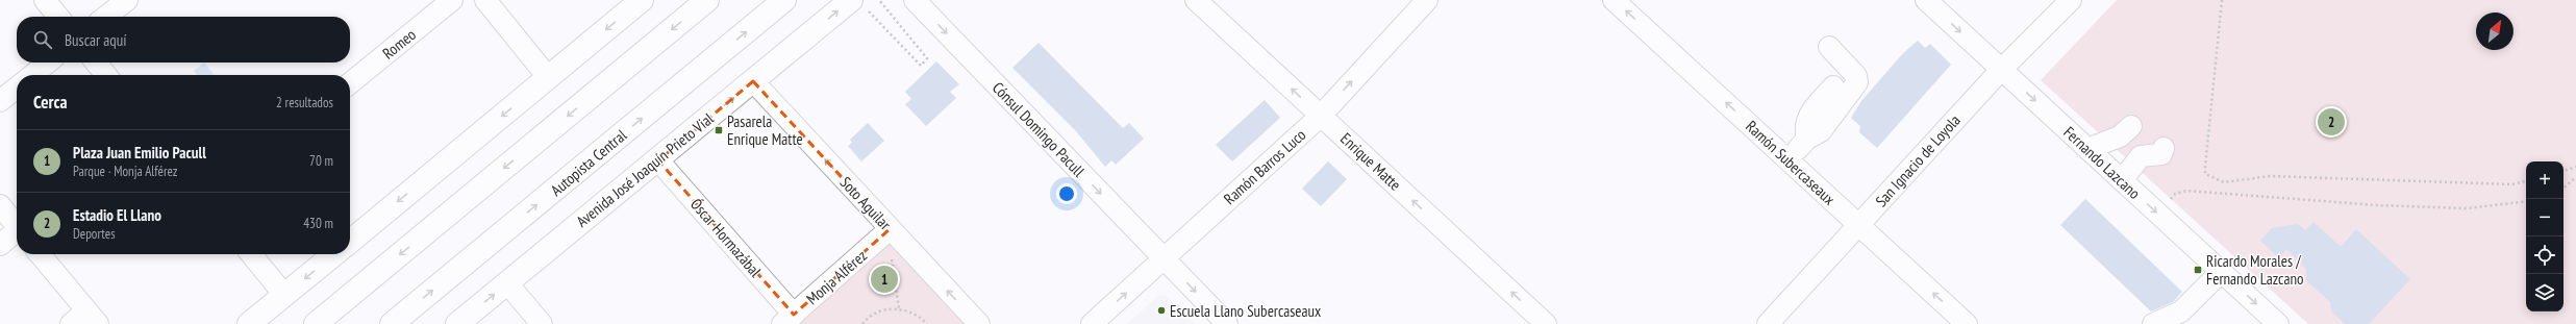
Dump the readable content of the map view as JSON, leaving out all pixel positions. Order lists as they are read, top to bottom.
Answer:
{
  "streets": {
    "main road": ["Autopista Central", "Avenida José Joaquín Prieto Vial"],
    "street": [
      "Romeo",
      "Cónsul Domingo Pacull",
      "San Ignacio de Loyola",
      "Enrique Matte",
      "Ramón Subercaseaux",
      "Fernando Lazcano",
      "Ramón Barros Luco",
      "Soto Aguilar",
      "Óscar Hormazábal",
      "Monja Alférez"
    ]
  },
  "crossings": [
    ["Cónsul Domingo Pacull", "Ramón Barros Luco"],
    ["San Ignacio de Loyola", "Ramón Subercaseaux"],
    ["San Ignacio de Loyola", "Fernando Lazcano"],
    ["Enrique Matte", "Ramón Barros Luco"],
    ["Avenida José Joaquín Prieto Vial", "Soto Aguilar"],
    ["Avenida José Joaquín Prieto Vial", "Óscar Hormazábal"],
    ["Soto Aguilar", "Monja Alférez"],
    ["Óscar Hormazábal", "Monja Alférez"]
  ],
  "one_way": [
    "Cónsul Domingo Pacull",
    "Enrique Matte",
    "Ramón Subercaseaux",
    "Fernando Lazcano",
    "Ramón Barros Luco",
    "Soto Aguilar"
  ],
  "places": {
    "transit": ["Pasarela Enrique Matte", "Ricardo Morales / Fernando Lazcano"],
    "other": ["Escuela Llano Subercaseaux"]
  },
  "north": "top right",
  "page": {
    "search": "Buscar aquí",
    "heading": ["Cerca", "2 resultados"],
    "pins": ["2", "1"],
    "list": [
      {
        "mark": "1",
        "name": "Plaza Juan Emilio Pacull",
        "note": "Parque · Monja Alférez",
        "value": "70 m"
      },
      {
        "mark": "2",
        "name": "Estadio El Llano",
        "note": "Deportes",
        "value": "430 m"
      }
    ],
    "map_buttons": ["+", "−"]
  }
}
